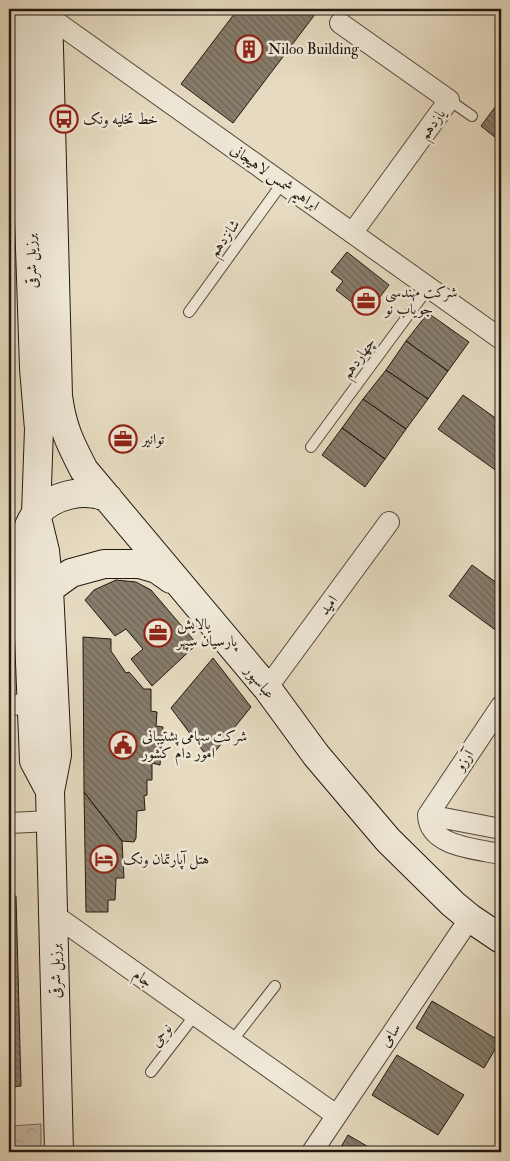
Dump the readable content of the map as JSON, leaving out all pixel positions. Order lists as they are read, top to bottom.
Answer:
{
  "streets": {
    "main road": ["برزیل شرقی", "عباسپور"],
    "street": [
      "یازدهم",
      "ابراهیم شمس لاهیجانی",
      "امید",
      "آرزو",
      "جام",
      "سامی"
    ],
    "lane": ["شانزدهم", "چهاردهم", "نوحی"]
  },
  "crossings": [
    ["یازدهم", "ابراهیم شمس لاهیجانی"],
    ["ابراهیم شمس لاهیجانی", "شانزدهم"],
    ["ابراهیم شمس لاهیجانی", "برزیل شرقی"],
    ["ابراهیم شمس لاهیجانی", "چهاردهم"],
    ["برزیل شرقی", "عباسپور"],
    ["برزیل شرقی", "جام"],
    ["امید", "عباسپور"],
    ["عباسپور", "سامی"],
    ["جام", "نوحی"],
    ["جام", "سامی"]
  ],
  "places": {
    "building": ["Niloo Building"],
    "bus stop": ["خط تخلیه ونک"],
    "office": ["شرکت مهندسی جویاب نو", "توانیر", "پالایش پارسیان سپهر"],
    "public building": ["شركت سهامى پشتيبانى امور دام كشور"],
    "hotel": ["هتل آپارتمان ونک"]
  }
}
